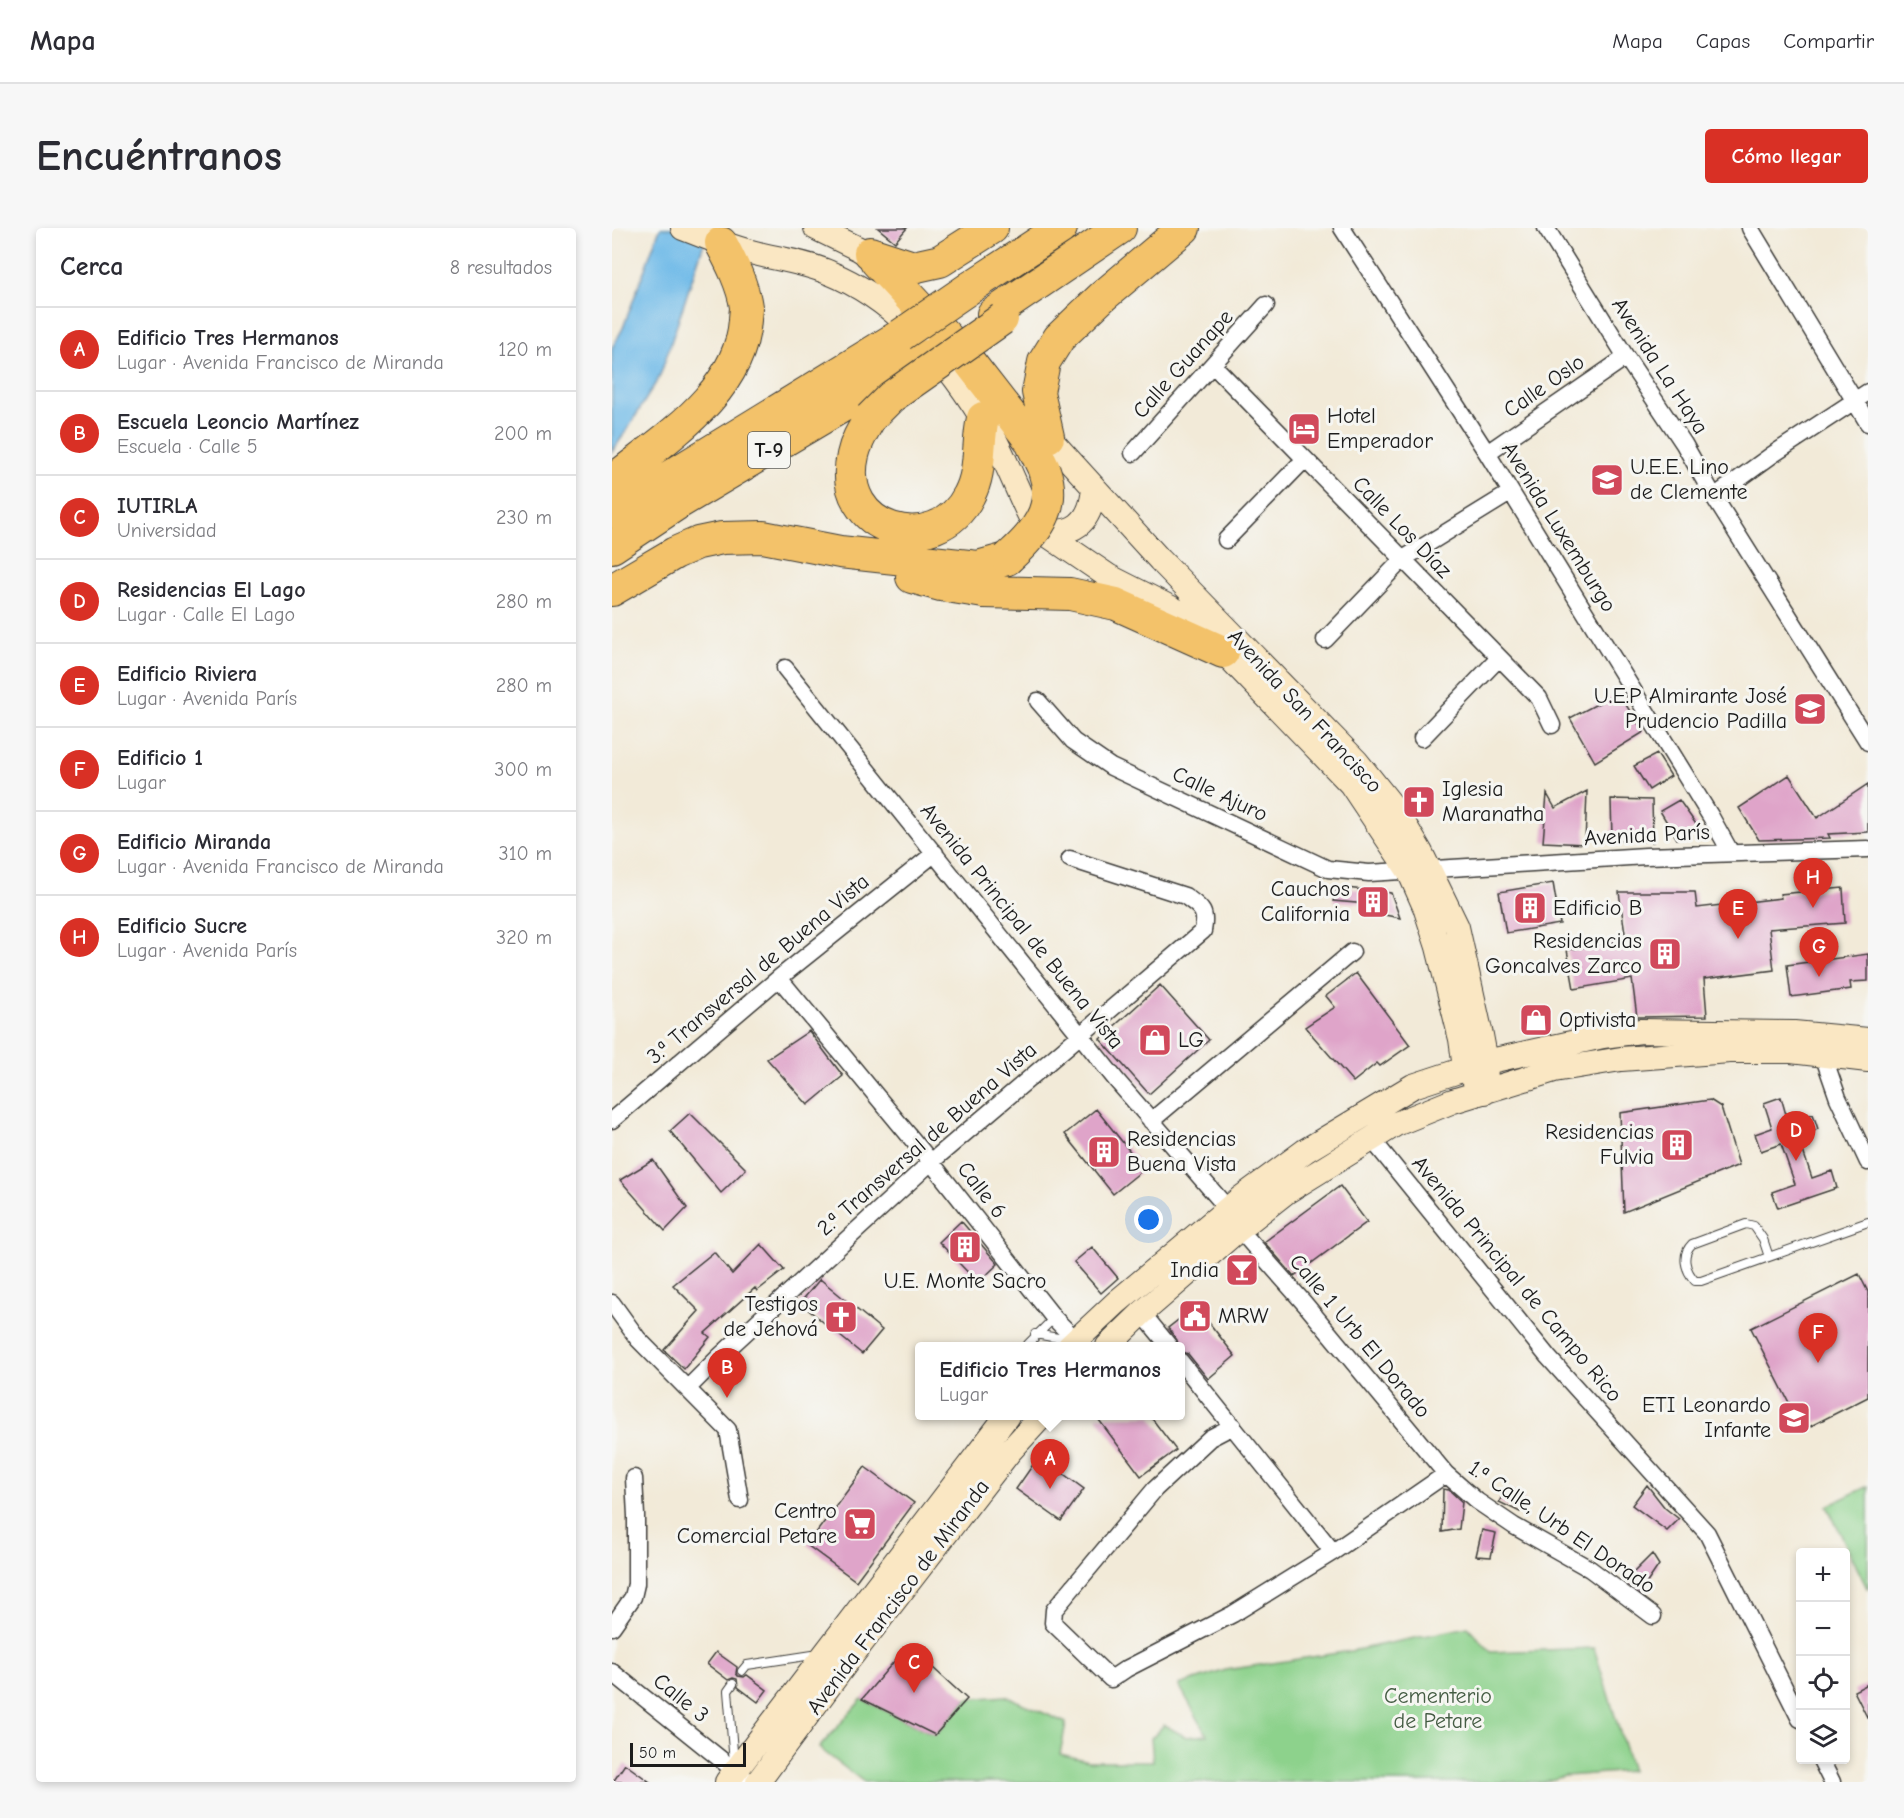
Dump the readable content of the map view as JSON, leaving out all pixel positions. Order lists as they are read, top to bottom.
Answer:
{
  "streets": {
    "highway": ["T-9"],
    "main road": ["Avenida San Francisco", "Avenida Francisco de Miranda"],
    "street": [
      "Calle Guanape",
      "Avenida La Haya",
      "Calle Oslo",
      "Calle Los Díaz",
      "Avenida Luxemburgo",
      "Calle Ajuro",
      "Avenida París",
      "Avenida Principal de Buena Vista",
      "3.ª Transversal de Buena Vista",
      "2.ª Transversal de Buena Vista",
      "Calle 6",
      "Avenida Principal de Campo Rico",
      "Calle 1 Urb El Dorado",
      "1.ª Calle, Urb El Dorado",
      "Calle 3"
    ]
  },
  "crossings": [
    ["Calle Guanape", "Calle Los Díaz"],
    ["Avenida La Haya", "Calle Oslo"],
    ["Calle Oslo", "Avenida Luxemburgo"],
    ["Avenida Luxemburgo", "Avenida París"],
    ["Avenida San Francisco", "Calle Ajuro"],
    ["Avenida San Francisco", "Avenida París"],
    ["Calle Ajuro", "Avenida París"],
    ["Avenida Principal de Buena Vista", "3.ª Transversal de Buena Vista"],
    ["Avenida Principal de Buena Vista", "2.ª Transversal de Buena Vista"],
    ["Avenida Principal de Buena Vista", "Calle 1 Urb El Dorado"],
    ["3.ª Transversal de Buena Vista", "Calle 6"],
    ["2.ª Transversal de Buena Vista", "Calle 6"],
    ["Calle 1 Urb El Dorado", "1.ª Calle, Urb El Dorado"],
    ["Avenida Francisco de Miranda", "Calle 3"]
  ],
  "parks": ["Cementerio de Petare"],
  "places": {
    "hotel": ["Hotel Emperador"],
    "school or university": ["U.E.E. Lino de Clemente", "U.E.P Almirante José Prudencio Padilla", "ETI Leonardo Infante"],
    "church": ["Iglesia Maranatha", "Testigos de Jehová"],
    "building": [
      "Cauchos California",
      "Edificio B",
      "Residencias Goncalves Zarco",
      "Residencias Fulvia",
      "Residencias Buena Vista",
      "U.E. Monte Sacro"
    ],
    "shop": ["Optivista", "LG"],
    "bar": ["India"],
    "public building": ["MRW"],
    "supermarket": ["Centro Comercial Petare"]
  },
  "scale_bar": "50 m",
  "page": {
    "header": "Mapa",
    "nav": ["Mapa", "Capas", "Compartir"],
    "buttons": "Cómo llegar",
    "title": "Encuéntranos",
    "heading": ["Cerca", "8 resultados"],
    "list": [
      {
        "mark": "A",
        "name": "Edificio Tres Hermanos",
        "note": "Lugar · Avenida Francisco de Miranda",
        "value": "120 m"
      },
      {
        "mark": "B",
        "name": "Escuela Leoncio Martínez",
        "note": "Escuela · Calle 5",
        "value": "200 m"
      },
      {
        "mark": "C",
        "name": "IUTIRLA",
        "note": "Universidad",
        "value": "230 m"
      },
      {
        "mark": "D",
        "name": "Residencias El Lago",
        "note": "Lugar · Calle El Lago",
        "value": "280 m"
      },
      {
        "mark": "E",
        "name": "Edificio Riviera",
        "note": "Lugar · Avenida París",
        "value": "280 m"
      },
      {
        "mark": "F",
        "name": "Edificio 1",
        "note": "Lugar",
        "value": "300 m"
      },
      {
        "mark": "G",
        "name": "Edificio Miranda",
        "note": "Lugar · Avenida Francisco de Miranda",
        "value": "310 m"
      },
      {
        "mark": "H",
        "name": "Edificio Sucre",
        "note": "Lugar · Avenida París",
        "value": "320 m"
      }
    ],
    "pins": [
      "H",
      "E",
      "G",
      "D",
      "F",
      "B",
      "A",
      "C"
    ],
    "popup": ["Edificio Tres Hermanos", "Lugar"],
    "map_buttons": ["+", "−"],
    "scale": "50 m"
  }
}
